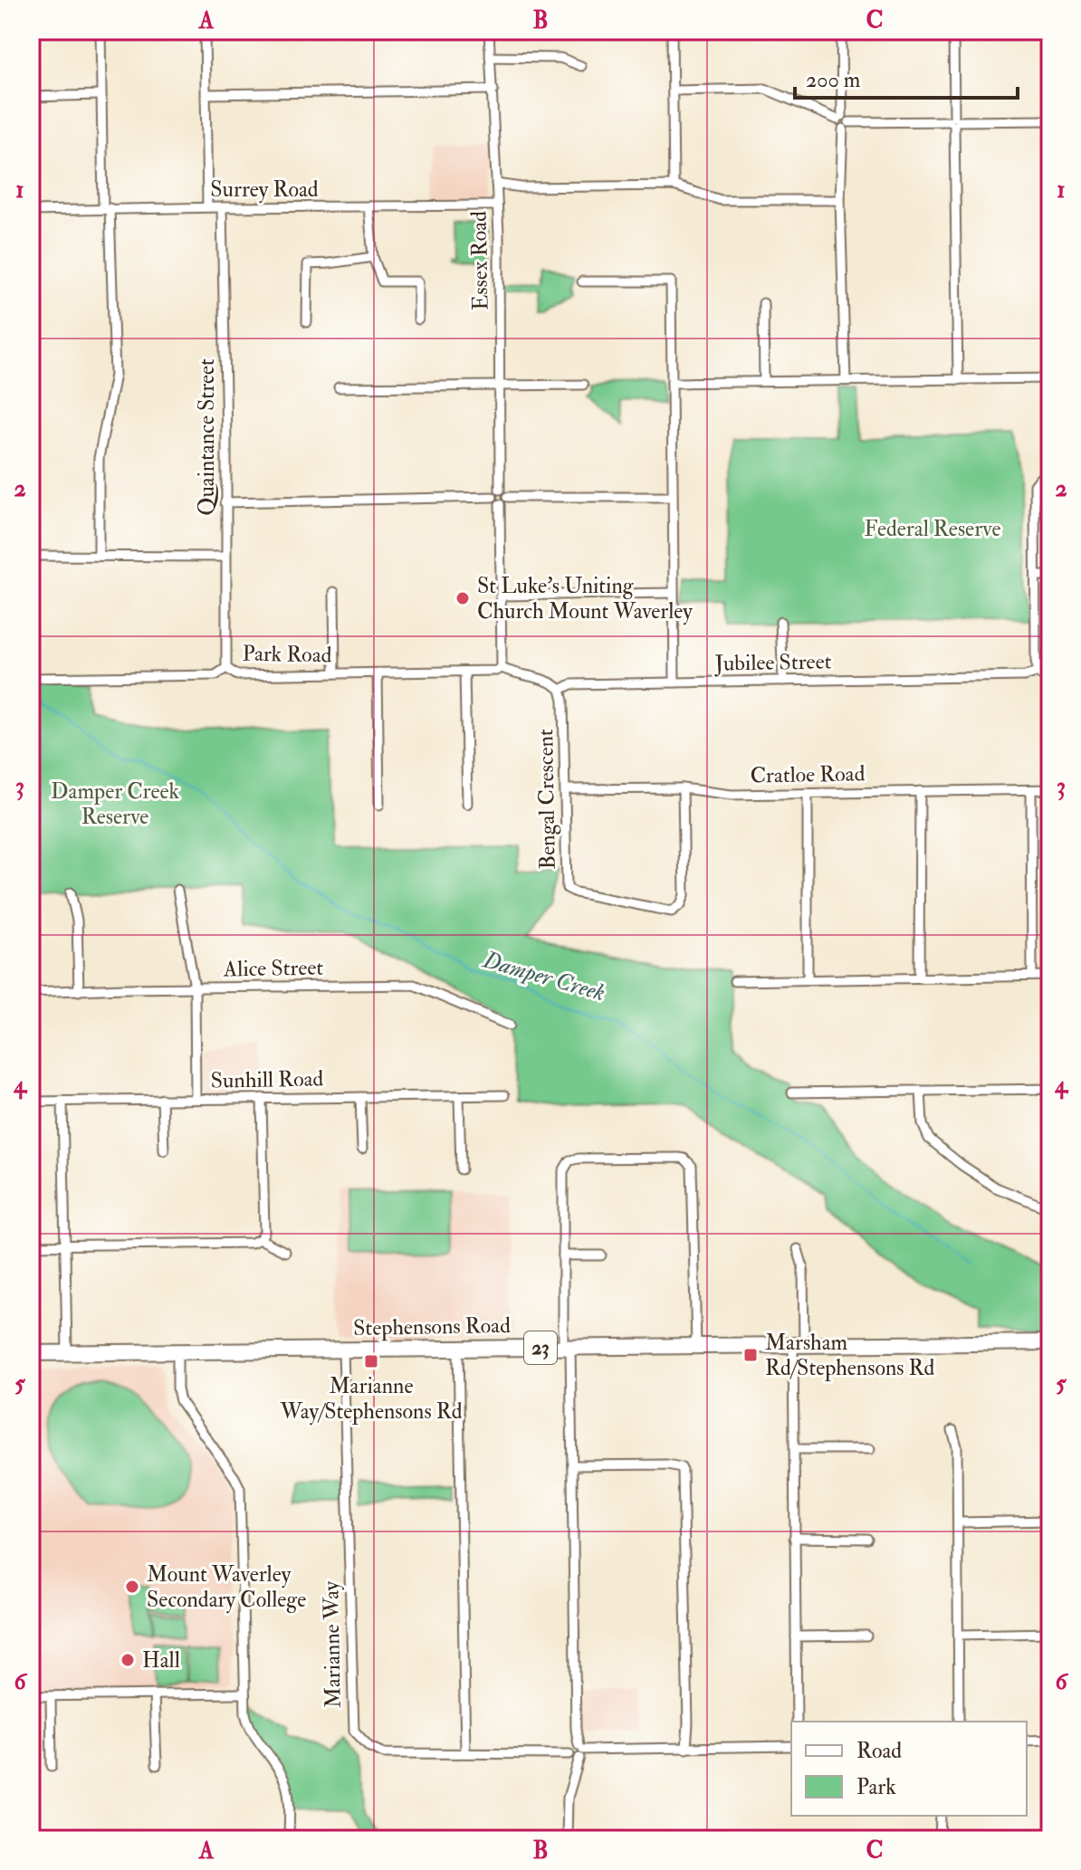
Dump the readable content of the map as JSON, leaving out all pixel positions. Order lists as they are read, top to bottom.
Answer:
{
  "streets": {
    "main road": ["Stephensons Road", "23"],
    "street": [
      "Surrey Road",
      "Essex Road",
      "Quaintance Street",
      "Park Road",
      "Jubilee Street",
      "Cratloe Road",
      "Bengal Crescent",
      "Alice Street",
      "Sunhill Road",
      "Marianne Way"
    ]
  },
  "crossings": [
    ["Surrey Road", "Essex Road"],
    ["Surrey Road", "Quaintance Street"],
    ["Essex Road", "Park Road"],
    ["Quaintance Street", "Park Road"],
    ["Jubilee Street", "Bengal Crescent"],
    ["Cratloe Road", "Bengal Crescent"],
    ["Stephensons Road", "Marianne Way"]
  ],
  "water": ["Damper Creek"],
  "parks": ["Federal Reserve", "Damper Creek Reserve"],
  "places": {
    "other": ["St Luke's Uniting Church Mount Waverley", "Mount Waverley Secondary College", "Hall"],
    "transit": ["Marsham Rd/Stephensons Rd", "Marianne Way/Stephensons Rd"]
  },
  "legend": ["Road", "Park"],
  "scale_bar": "200 m",
  "grid": {
    "columns": ["A", "B", "C"],
    "rows": [
      "1",
      "2",
      "3",
      "4",
      "5",
      "6"
    ]
  }
}
